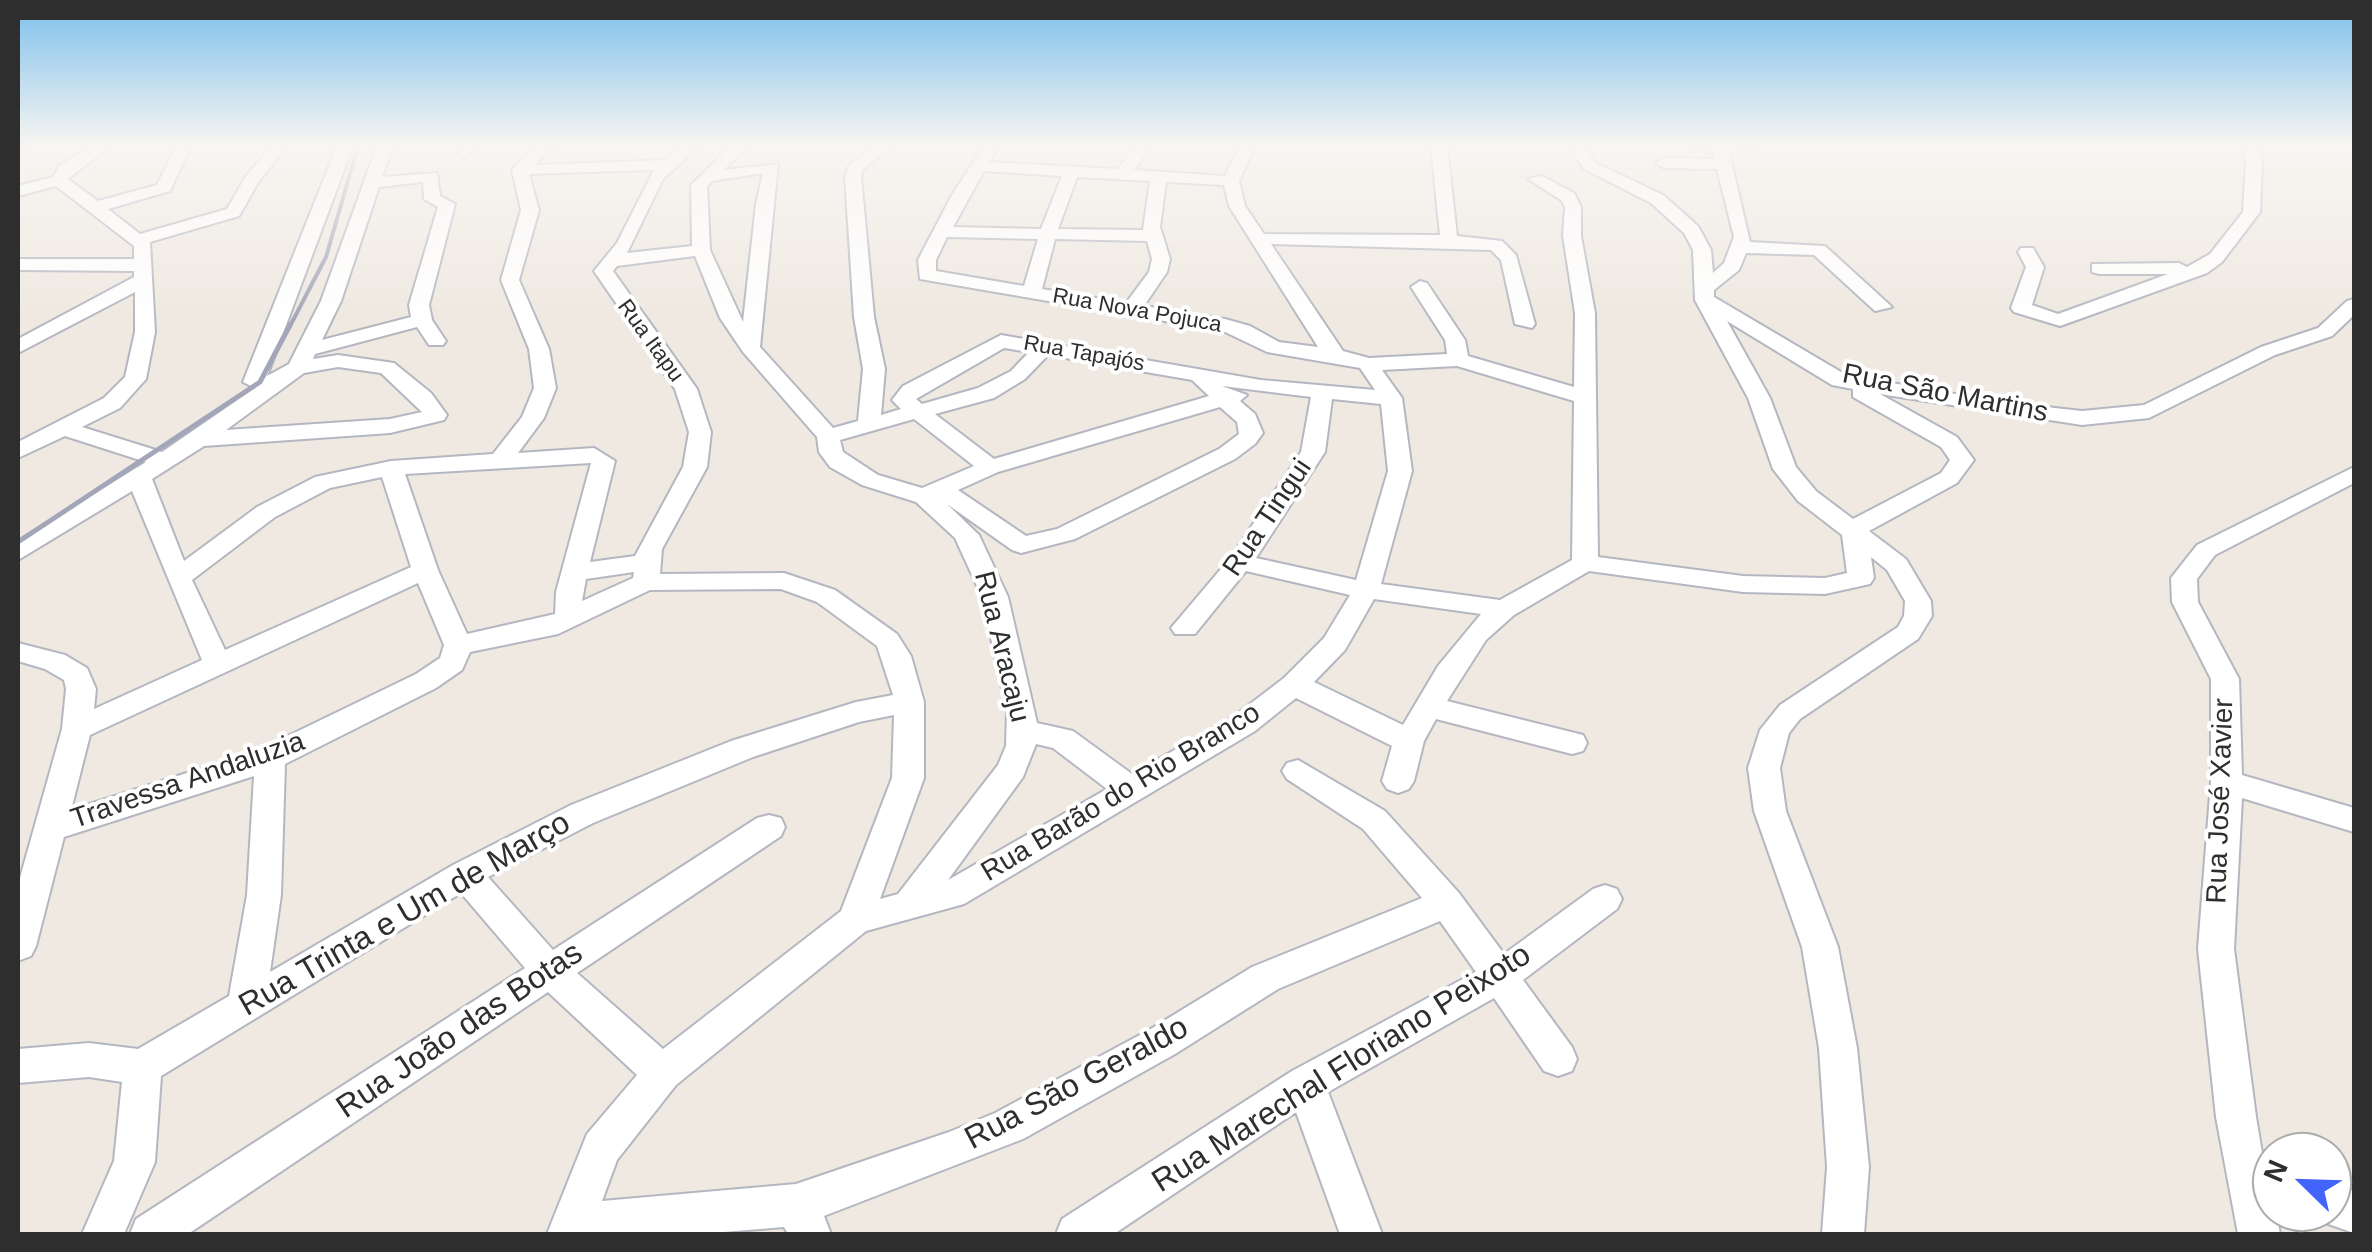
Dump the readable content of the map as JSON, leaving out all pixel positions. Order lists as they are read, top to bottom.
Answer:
{
  "streets": {
    "street": [
      "Rua Nova Pojuca",
      "Rua Itapu",
      "Rua Tapajós",
      "Rua São Martins",
      "Rua Tingui",
      "Rua Aracaju",
      "Travessa Andaluzia",
      "Rua Barão do Rio Branco",
      "Rua José Xavier",
      "Rua Trinta e Um de Março",
      "Rua João das Botas",
      "Rua Marechal Floriano Peixoto",
      "Rua São Geraldo"
    ]
  },
  "crossings": [
    ["Rua Tapajós", "Rua Tingui"],
    ["Rua Tapajós", "Rua Barão do Rio Branco"],
    ["Rua Aracaju", "Rua Barão do Rio Branco"]
  ],
  "north": "top left"
}
